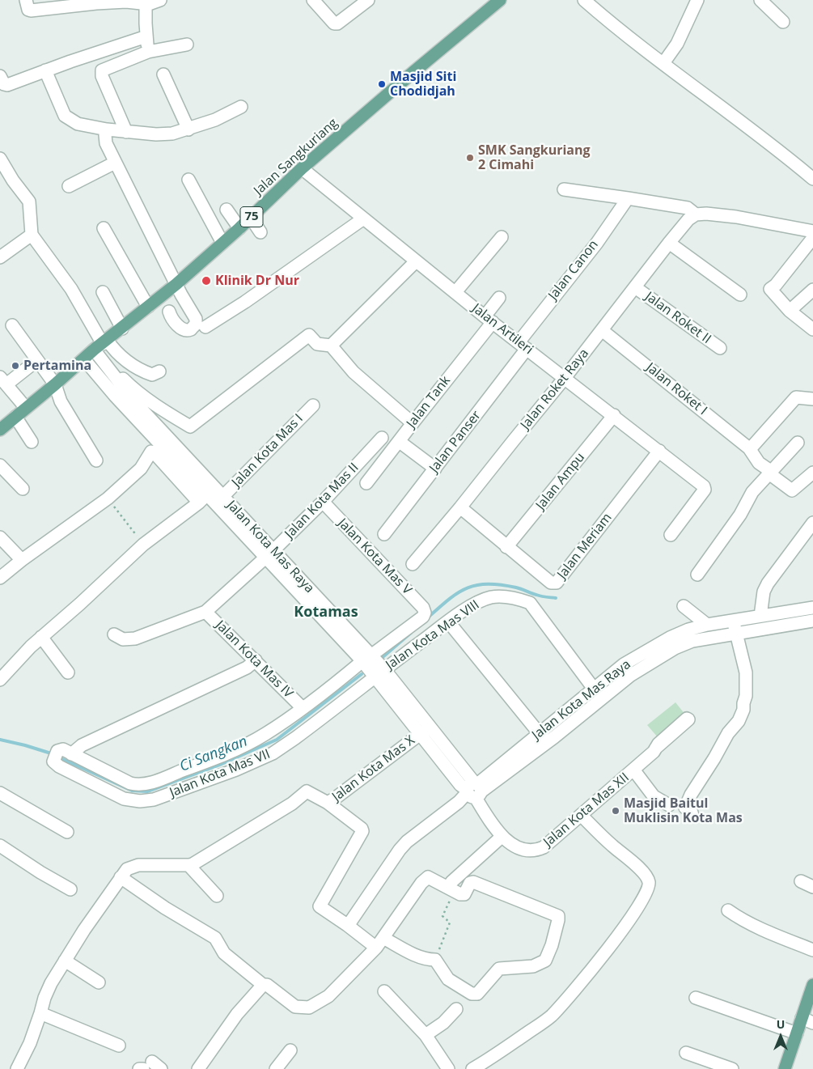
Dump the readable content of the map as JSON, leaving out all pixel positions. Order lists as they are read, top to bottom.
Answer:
{
  "streets": {
    "main road": ["Jalan Sangkuriang", "75"],
    "street": [
      "Jalan Canon",
      "Jalan Roket II",
      "Jalan Artileri",
      "Jalan Roket Raya",
      "Jalan Roket I",
      "Jalan Tank",
      "Jalan Panser",
      "Jalan Kota Mas I",
      "Jalan Ampu",
      "Jalan Kota Mas II",
      "Jalan Meriam",
      "Jalan Kota Mas Raya",
      "Jalan Kota Mas V",
      "Jalan Kota Mas VIII",
      "Jalan Kota Mas IV",
      "Jalan Kota Mas X",
      "Jalan Kota Mas VII",
      "Jalan Kota Mas XII"
    ]
  },
  "crossings": [
    ["Jalan Sangkuriang", "Jalan Artileri"],
    ["Jalan Sangkuriang", "Jalan Kota Mas Raya"],
    ["Jalan Canon", "Jalan Artileri"],
    ["Jalan Canon", "Jalan Panser"],
    ["Jalan Roket II", "Jalan Roket Raya"],
    ["Jalan Artileri", "Jalan Roket Raya"],
    ["Jalan Artileri", "Jalan Tank"],
    ["Jalan Artileri", "Jalan Panser"],
    ["Jalan Artileri", "Jalan Ampu"],
    ["Jalan Artileri", "Jalan Meriam"],
    ["Jalan Roket Raya", "Jalan Roket I"],
    ["Jalan Roket Raya", "Jalan Meriam"],
    ["Jalan Kota Mas I", "Jalan Kota Mas Raya"],
    ["Jalan Ampu", "Jalan Meriam"],
    ["Jalan Kota Mas II", "Jalan Kota Mas Raya"],
    ["Jalan Kota Mas II", "Jalan Kota Mas V"],
    ["Jalan Kota Mas II", "Jalan Kota Mas IV"],
    ["Jalan Kota Mas Raya", "Jalan Kota Mas V"],
    ["Jalan Kota Mas Raya", "Jalan Kota Mas VIII"],
    ["Jalan Kota Mas Raya", "Jalan Kota Mas X"],
    ["Jalan Kota Mas Raya", "Jalan Kota Mas VII"],
    ["Jalan Kota Mas Raya", "Jalan Kota Mas XII"],
    ["Jalan Kota Mas VIII", "Jalan Kota Mas VII"]
  ],
  "districts": ["Kotamas"],
  "water": ["Ci Sangkan"],
  "places": [
    "Masjid Siti Chodidjah",
    "SMK Sangkuriang 2 Cimahi",
    "Klinik Dr Nur",
    "Pertamina",
    "Masjid Baitul Muklisin Kota Mas"
  ],
  "north": "top"
}
